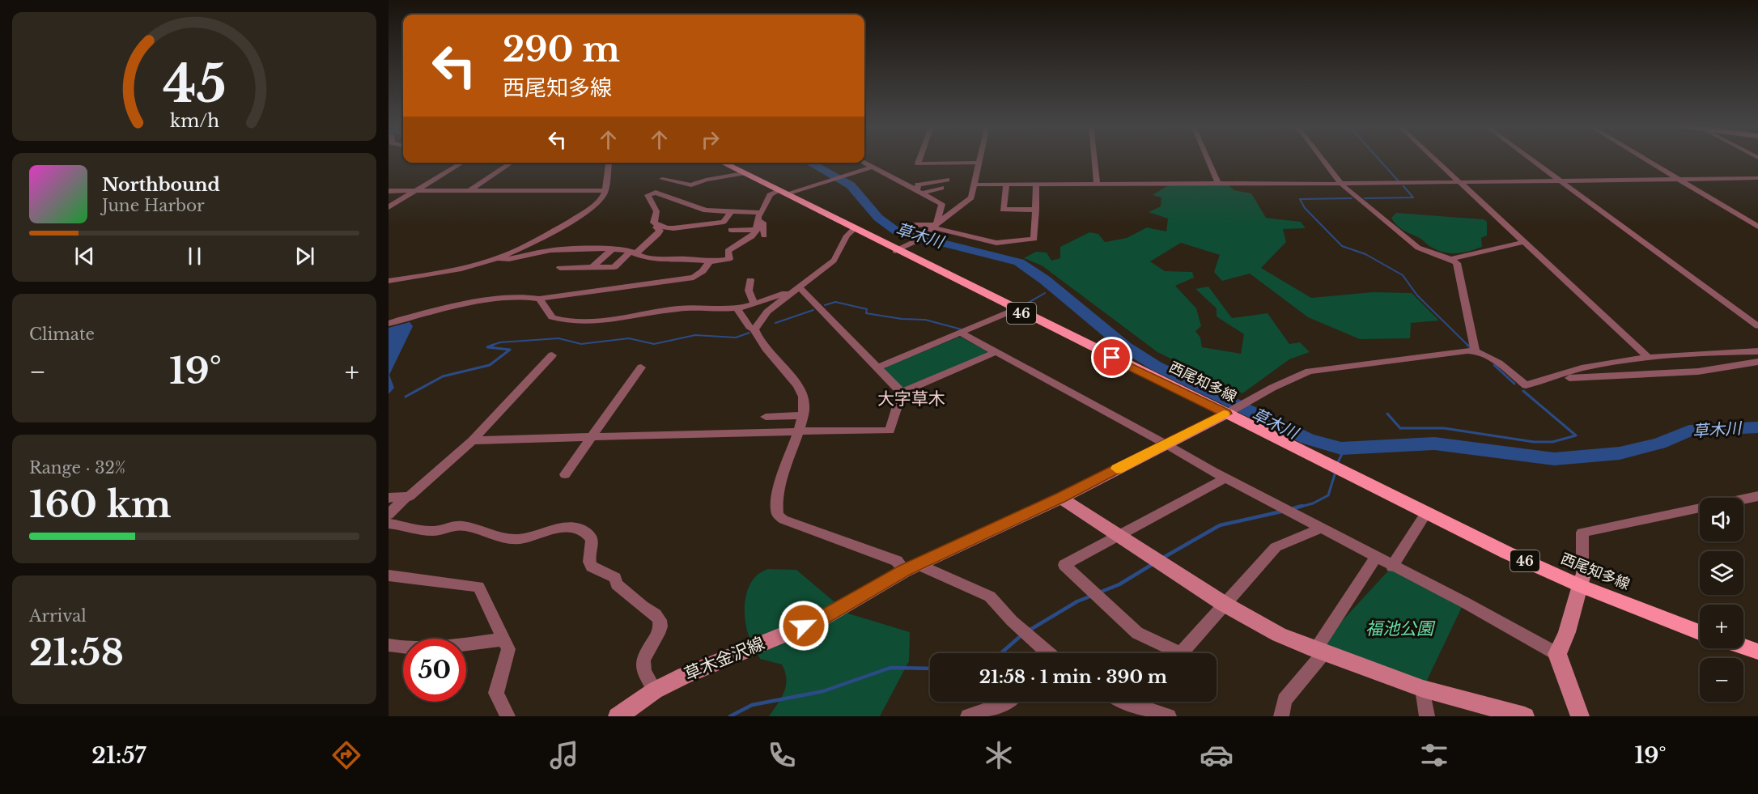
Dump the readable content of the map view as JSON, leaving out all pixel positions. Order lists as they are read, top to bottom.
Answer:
{
  "streets": {
    "main road": ["46", "西尾知多線", "草木金沢線"]
  },
  "crossings": [
    ["西尾知多線", "草木金沢線"]
  ],
  "districts": ["大字草木"],
  "water": ["草木川"],
  "parks": ["福池公園"],
  "page": {
    "turn": ["290 m", "西尾知多線"],
    "song": ["Northbound", "June Harbor"],
    "tile": [
      "Climate",
      ["Range · 32%", "160 km"],
      ["Arrival", "21:58"]
    ],
    "heat": ["−", "19°", "+"],
    "map_buttons": ["+", "−"],
    "limit": "50",
    "trip": "21:58 · 1 min · 390 m",
    "tabs": ["21:57", "19°"],
    "gauge": ["45", "km/h"]
  }
}
